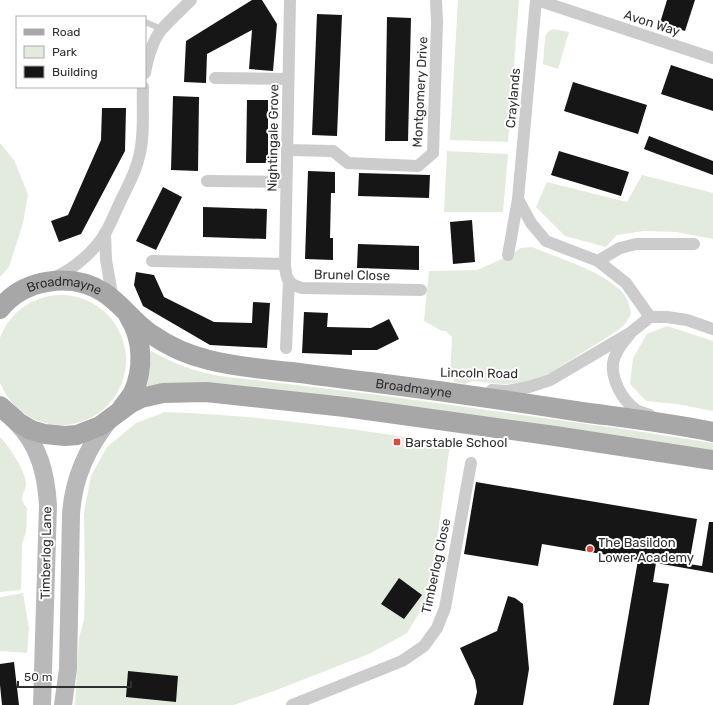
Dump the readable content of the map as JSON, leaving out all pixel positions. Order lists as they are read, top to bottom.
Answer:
{
  "streets": {
    "main road": ["Broadmayne", "Timberlog Lane"],
    "street": [
      "Avon Way",
      "Montgomery Drive",
      "Craylands",
      "Nightingale Grove",
      "Brunel Close",
      "Lincoln Road",
      "Timberlog Close"
    ]
  },
  "crossings": [
    ["Avon Way", "Craylands"],
    ["Montgomery Drive", "Nightingale Grove"],
    ["Nightingale Grove", "Brunel Close"],
    ["Broadmayne", "Lincoln Road"],
    ["Broadmayne", "Timberlog Lane"]
  ],
  "places": {
    "transit": ["Barstable School"],
    "other": ["The Basildon Lower Academy"]
  },
  "legend": ["Road", "Park", "Building"],
  "scale_bar": "50 m"
}
